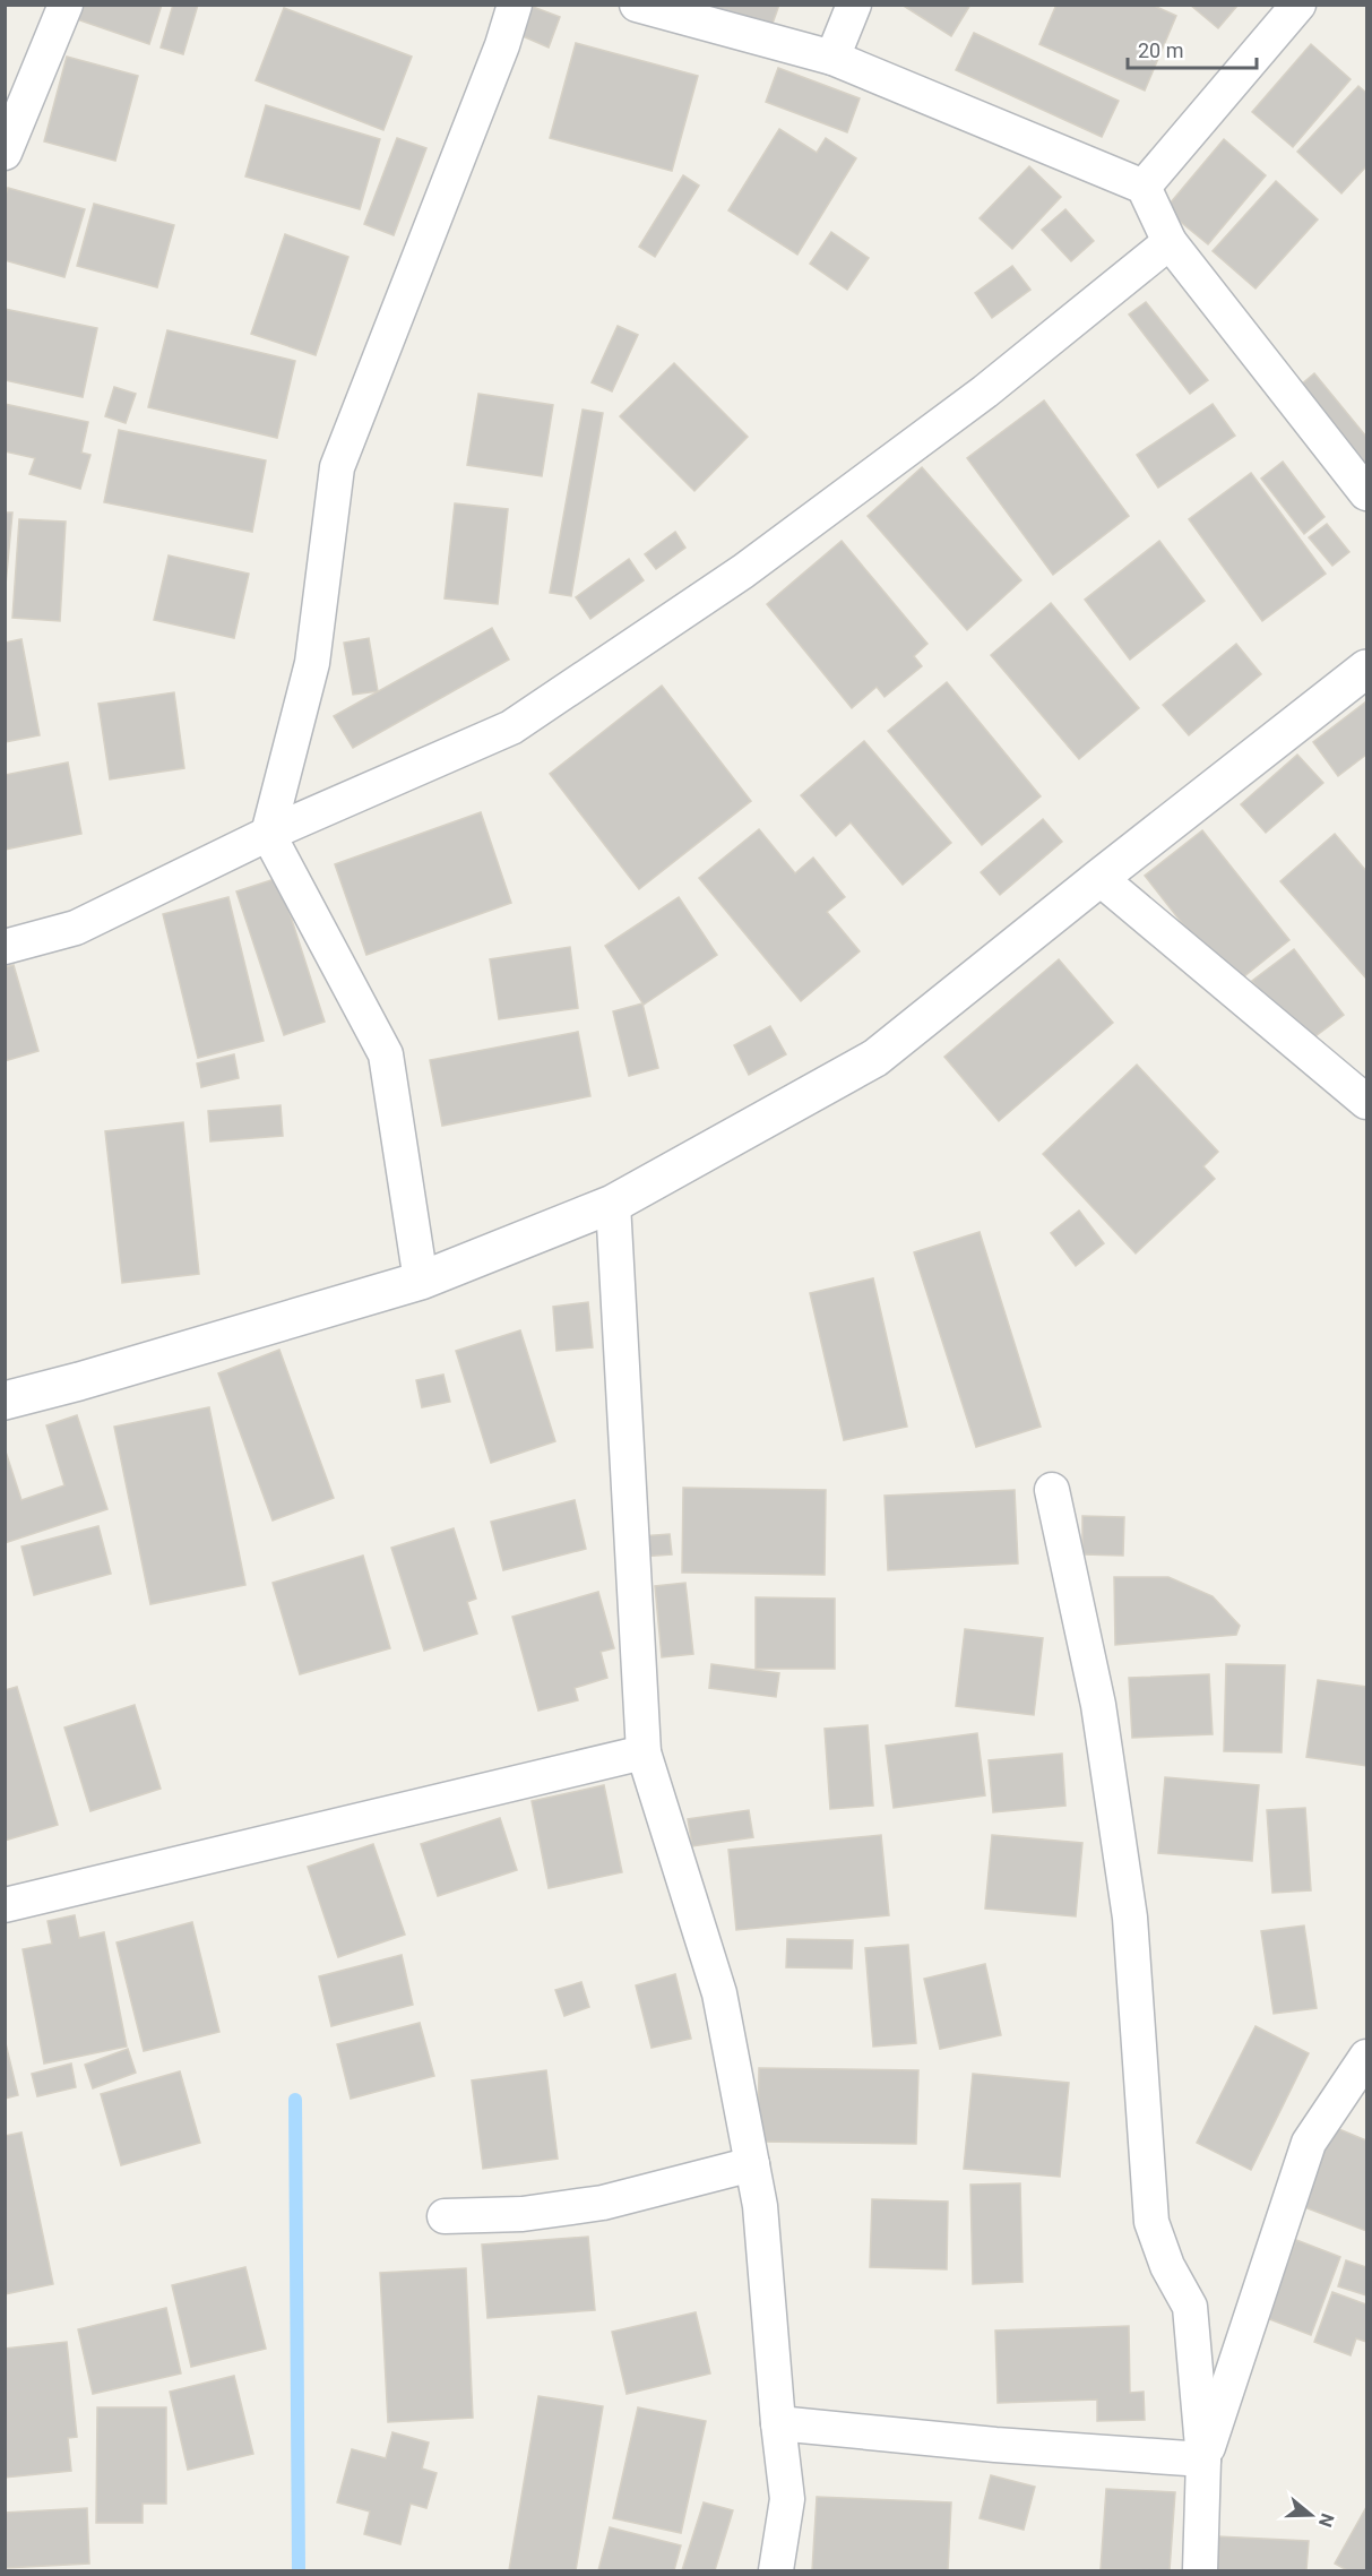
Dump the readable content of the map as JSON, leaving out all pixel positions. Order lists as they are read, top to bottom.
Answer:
{
  "scale_bar": "20 m",
  "north": "right"
}
